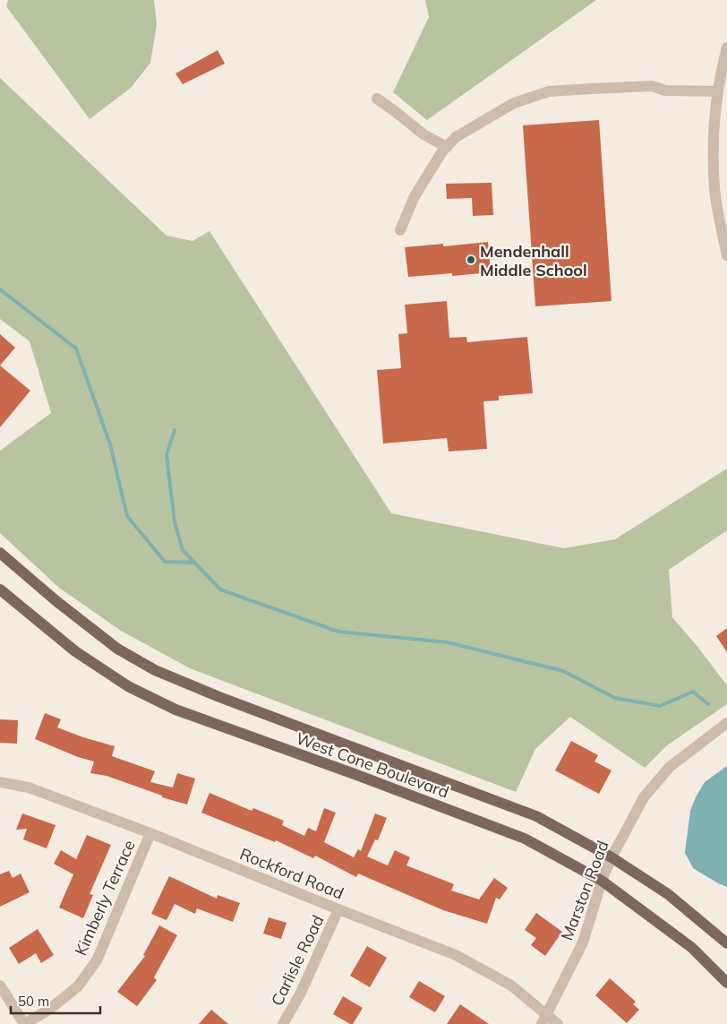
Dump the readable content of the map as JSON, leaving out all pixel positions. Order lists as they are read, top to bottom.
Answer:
{
  "streets": {
    "main road": ["West Cone Boulevard"],
    "street": [
      "Rockford Road",
      "Marston Road",
      "Kimberly Terrace",
      "Carlisle Road"
    ]
  },
  "crossings": [
    ["West Cone Boulevard", "Marston Road"],
    ["Rockford Road", "Marston Road"],
    ["Rockford Road", "Kimberly Terrace"],
    ["Rockford Road", "Carlisle Road"]
  ],
  "places": ["Mendenhall Middle School"],
  "scale_bar": "50 m"
}
